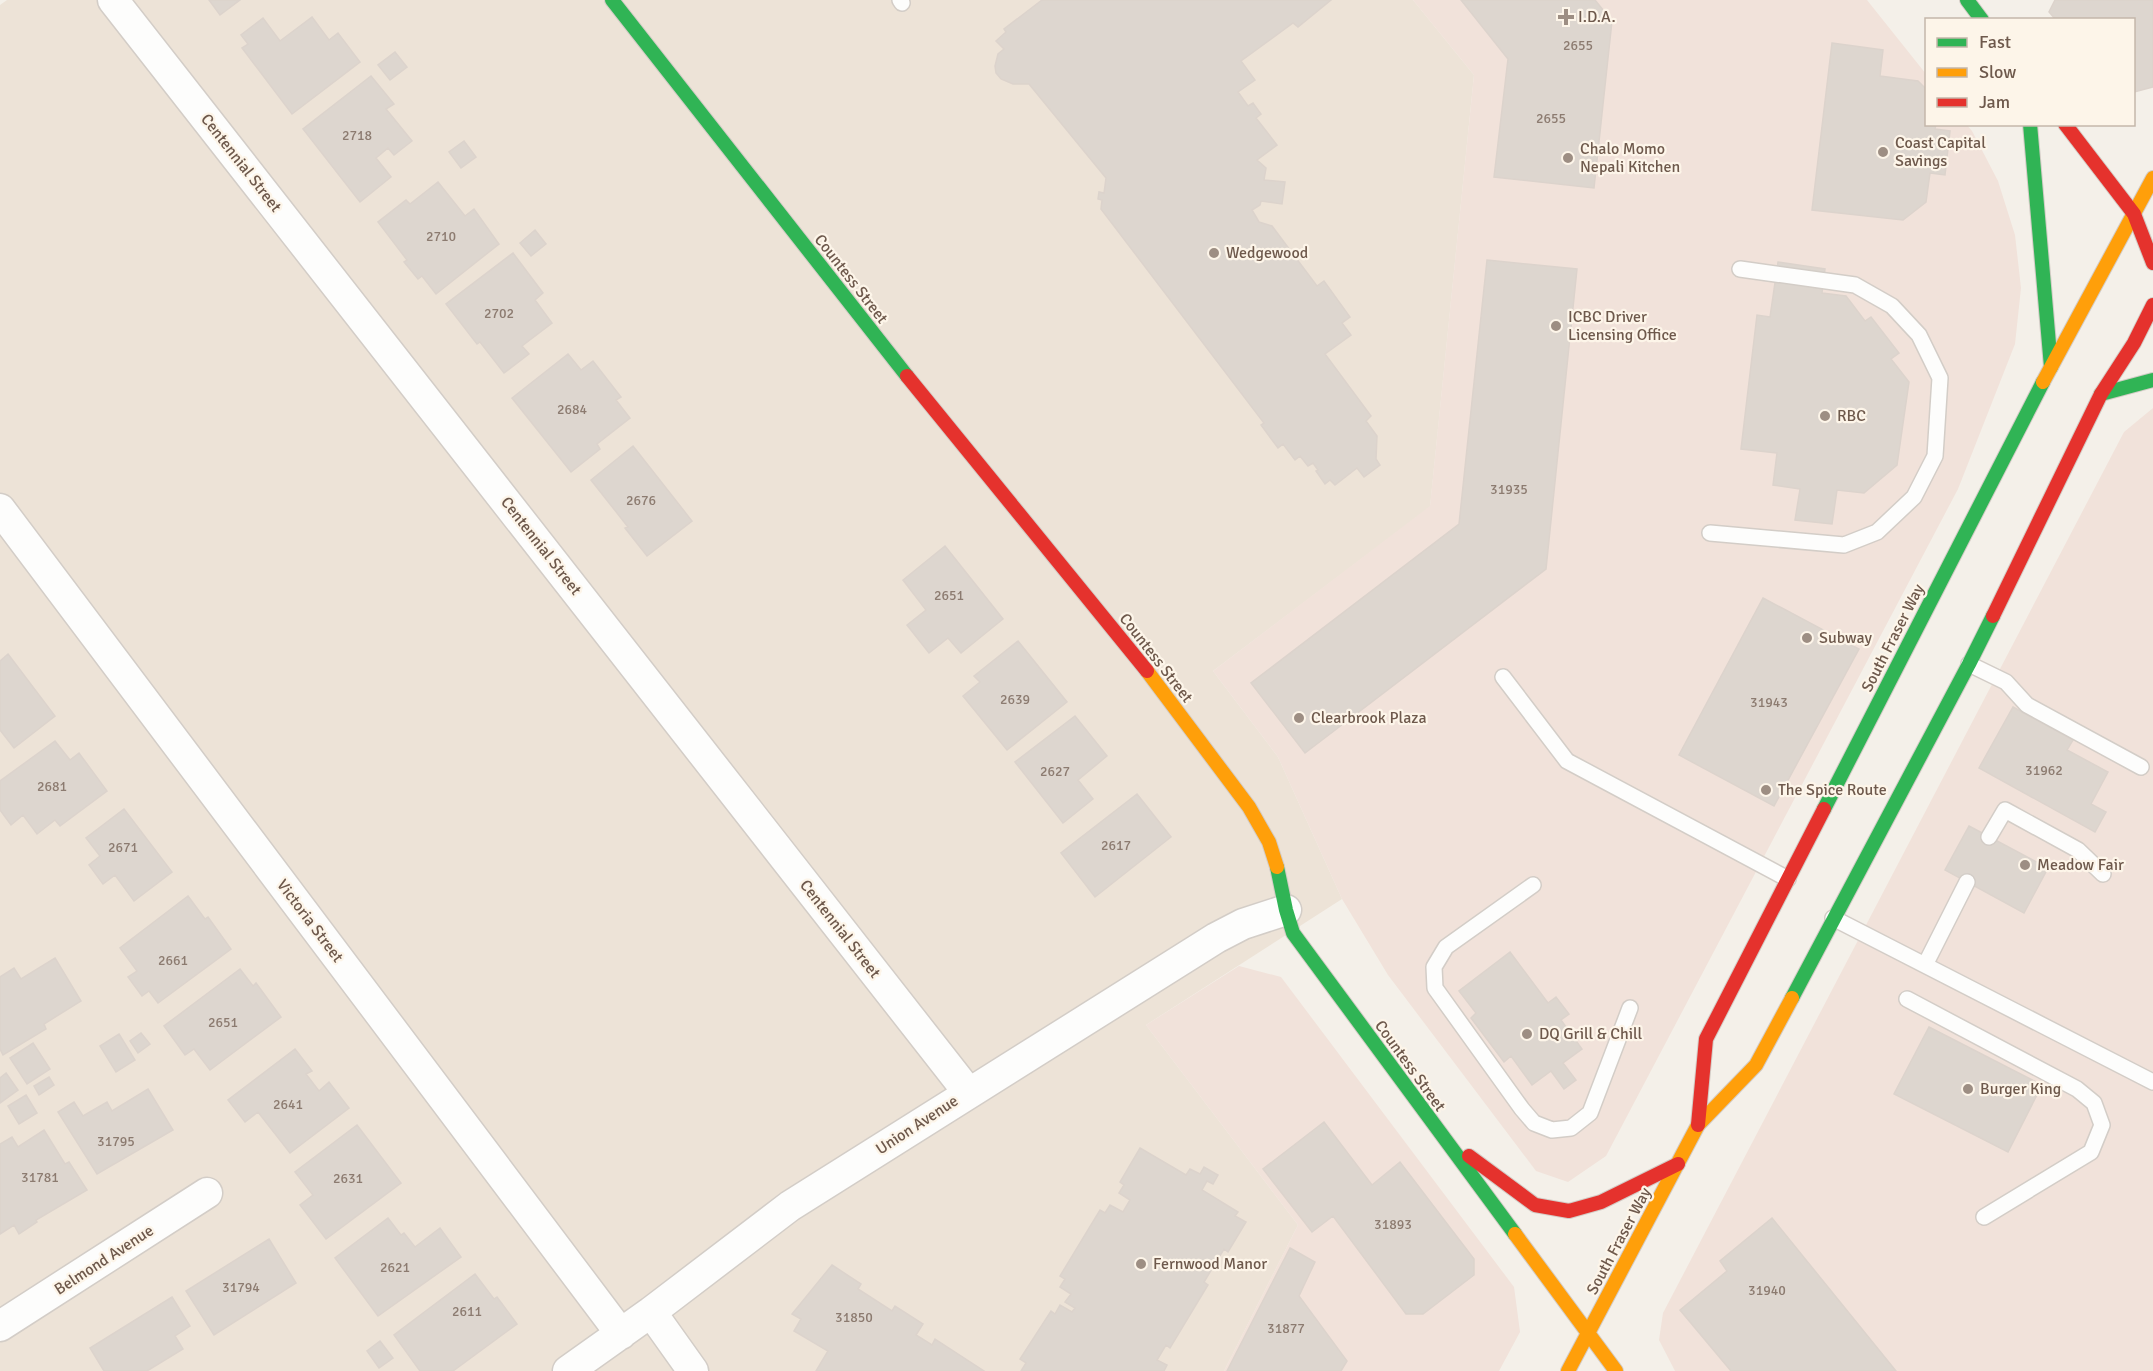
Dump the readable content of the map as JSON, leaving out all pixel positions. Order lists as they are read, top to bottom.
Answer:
{
  "streets": {
    "main road": ["Countess Street", "South Fraser Way"],
    "street": [
      "Centennial Street",
      "Victoria Street",
      "Union Avenue",
      "Belmond Avenue"
    ]
  },
  "crossings": [
    ["Centennial Street", "Union Avenue"],
    ["Countess Street", "South Fraser Way"],
    ["Countess Street", "Union Avenue"],
    ["Victoria Street", "Union Avenue"]
  ],
  "places": {
    "health": ["I.D.A."],
    "other": [
      "Coast Capital Savings",
      "Chalo Momo Nepali Kitchen",
      "Wedgewood",
      "ICBC Driver Licensing Office",
      "RBC",
      "Subway",
      "Clearbrook Plaza",
      "The Spice Route",
      "Meadow Fair",
      "DQ Grill & Chill",
      "Burger King",
      "Fernwood Manor"
    ]
  },
  "house_numbers": [
    "2655",
    "2655",
    "2718",
    "2710",
    "2702",
    "2684",
    "31935",
    "2676",
    "2651",
    "2639",
    "31943",
    "31962",
    "2627",
    "2681",
    "2617",
    "2671",
    "2661",
    "2651",
    "2641",
    "31795",
    "31781",
    "2631",
    "31893",
    "2621",
    "31794",
    "31940",
    "2611",
    "31850",
    "31877"
  ],
  "legend": ["Fast", "Slow", "Jam"]
}
